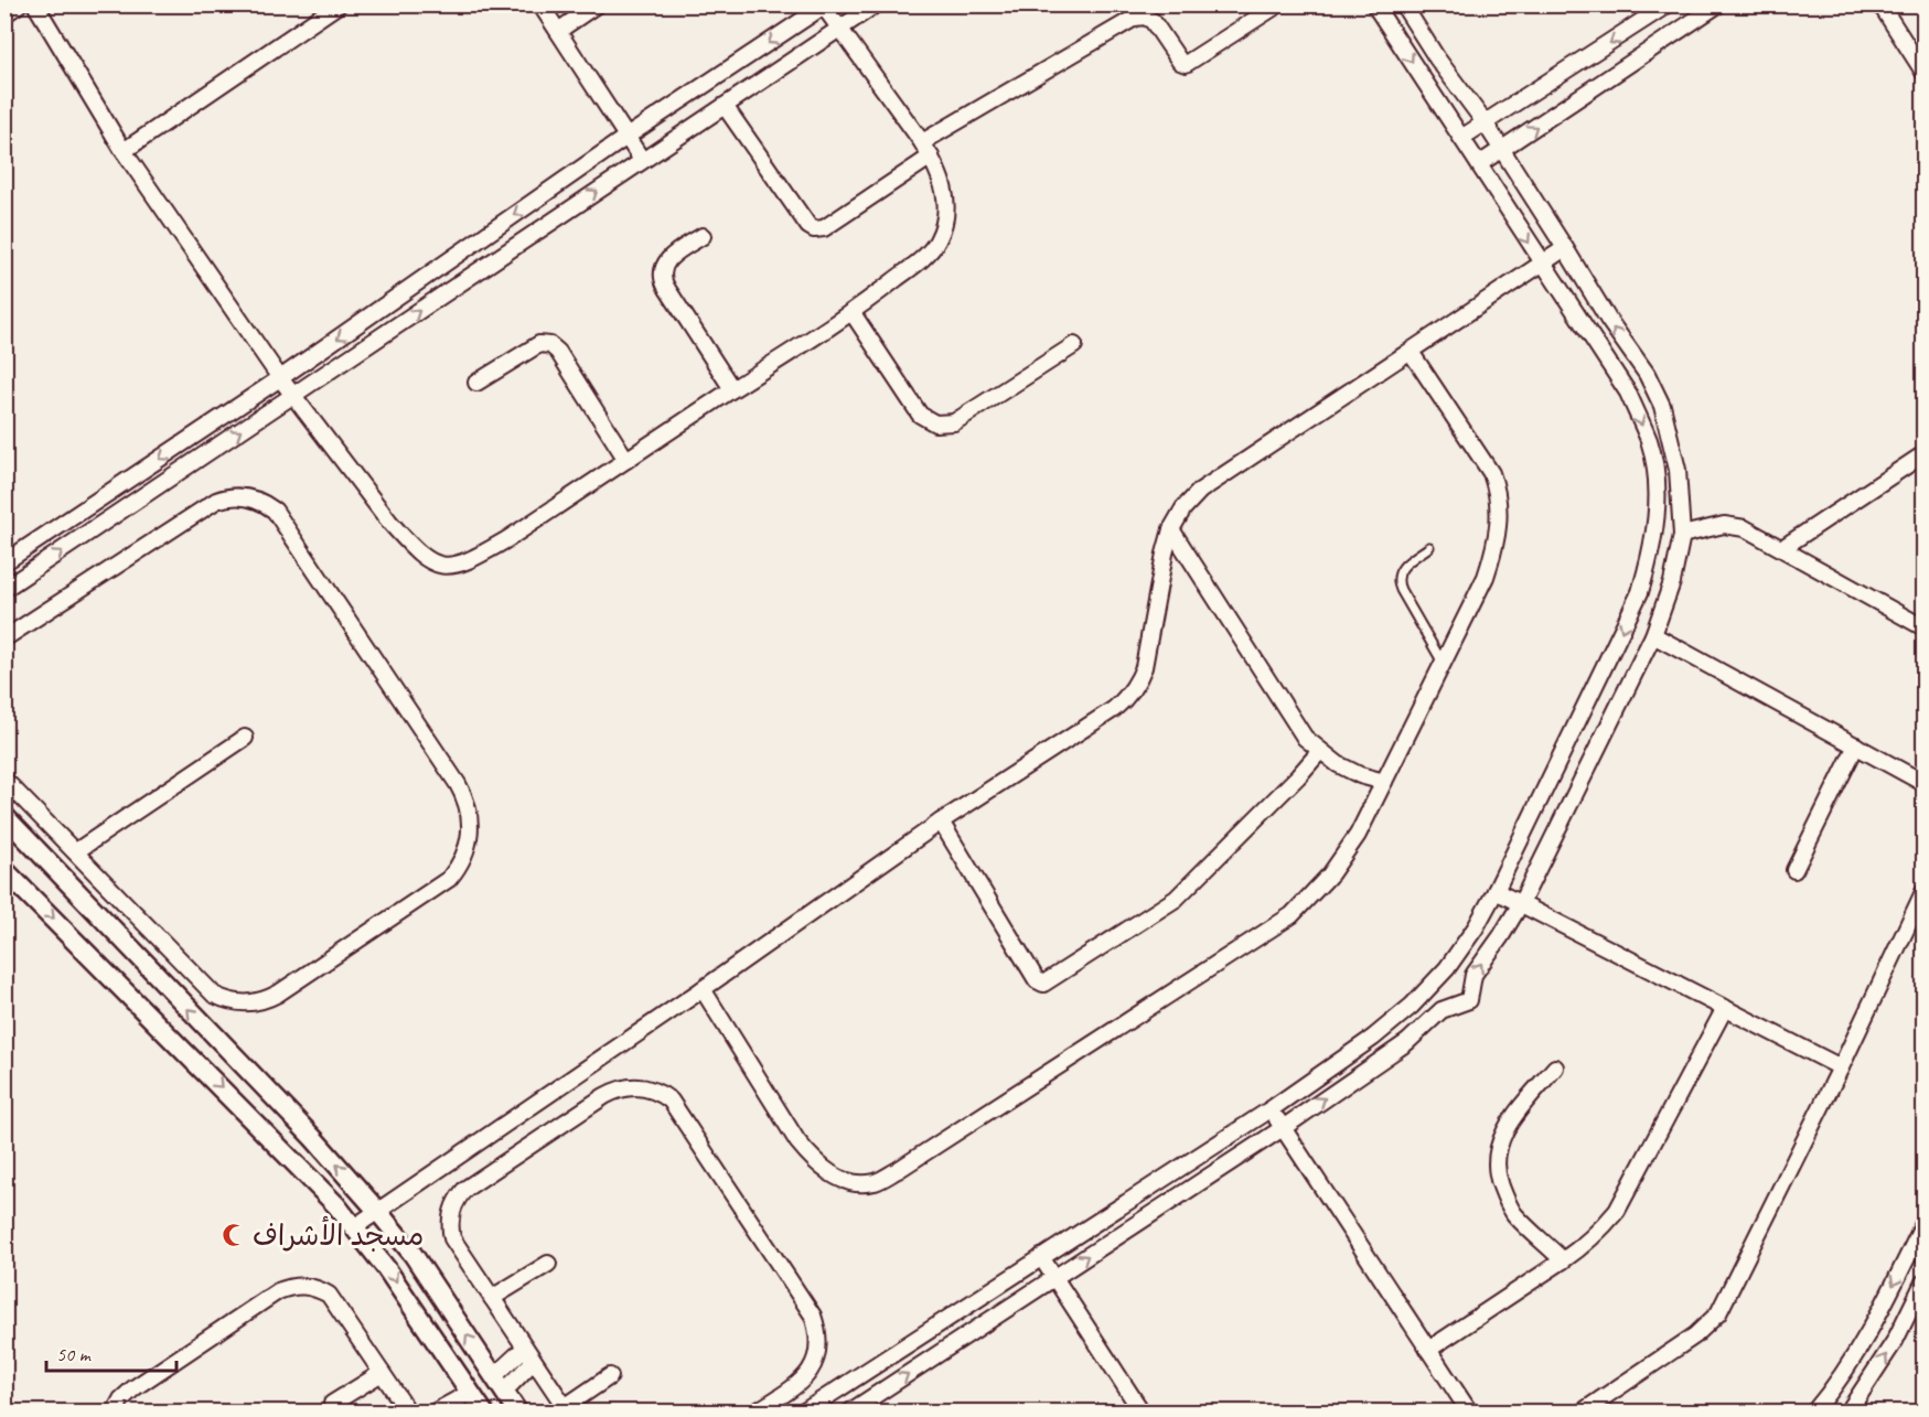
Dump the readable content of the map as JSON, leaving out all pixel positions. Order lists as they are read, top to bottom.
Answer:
{
  "places": {
    "mosque": ["مسجد الأشراف"]
  },
  "scale_bar": "50 m"
}
